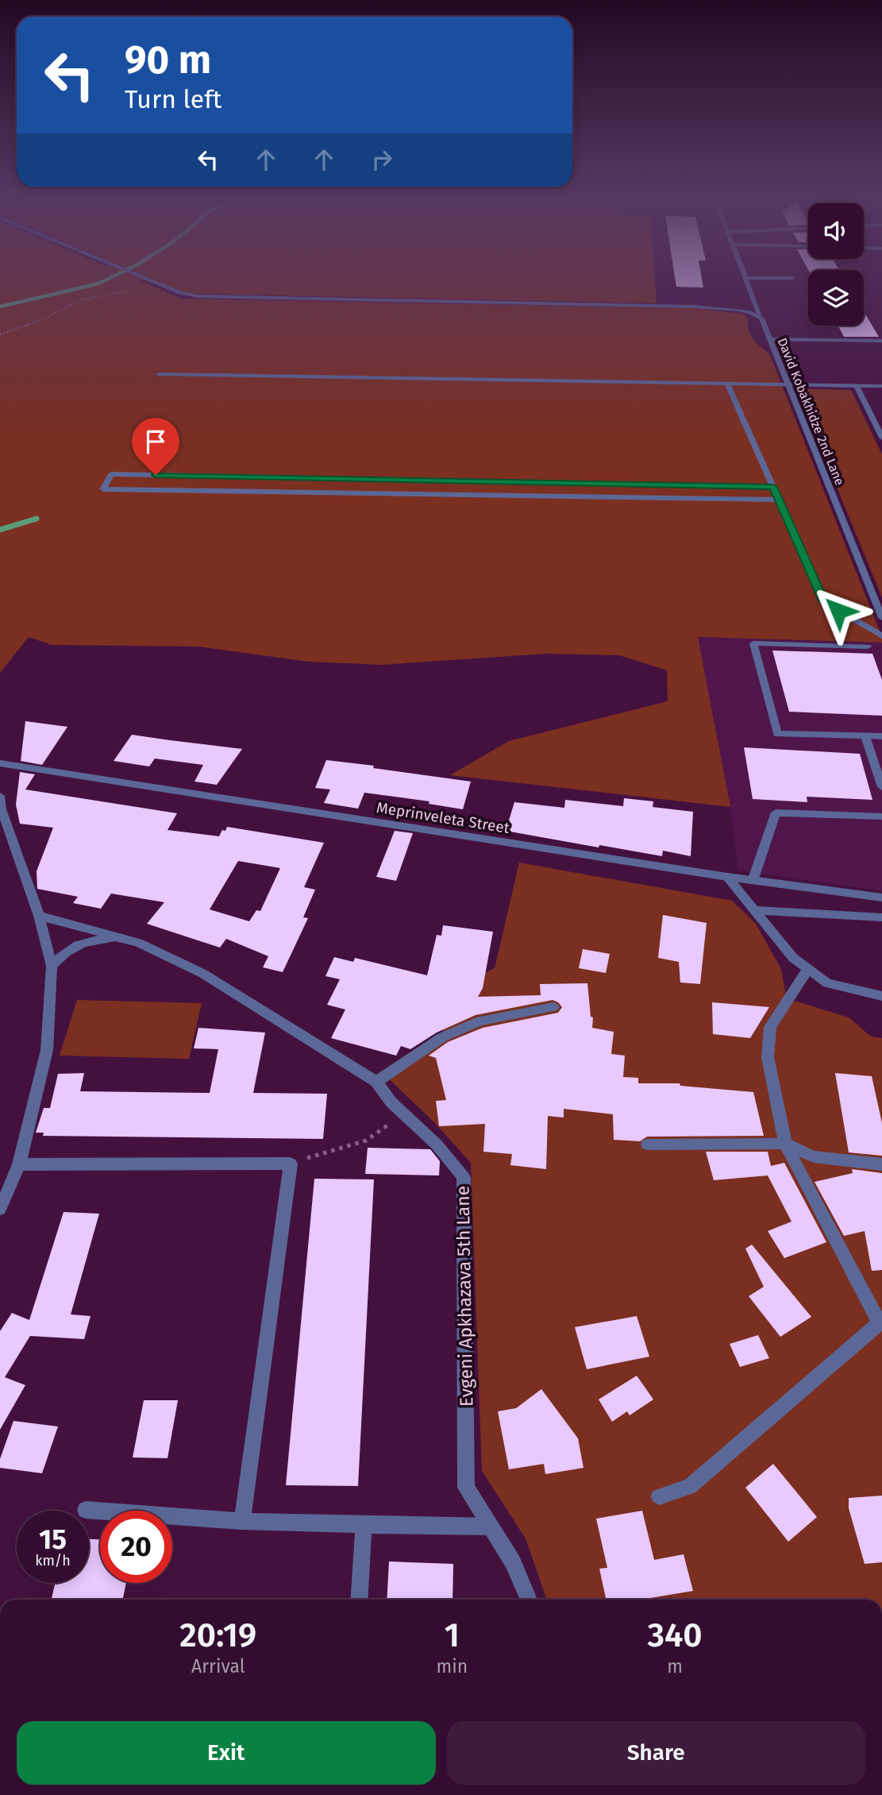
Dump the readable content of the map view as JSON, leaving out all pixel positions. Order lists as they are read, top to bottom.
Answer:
{
  "streets": {
    "street": ["David Kobakhidze 2nd Lane", "Meprinveleta Street", "Evgeni Apkhazava 5th Lane"]
  },
  "page": {
    "turn": ["90 m", "Turn left"],
    "speed": "15 km/h",
    "limit": "20",
    "eta": [
      "20:19",
      "Arrival",
      "1",
      "min",
      "340",
      "m"
    ],
    "buttons": ["Exit", "Share"]
  }
}
